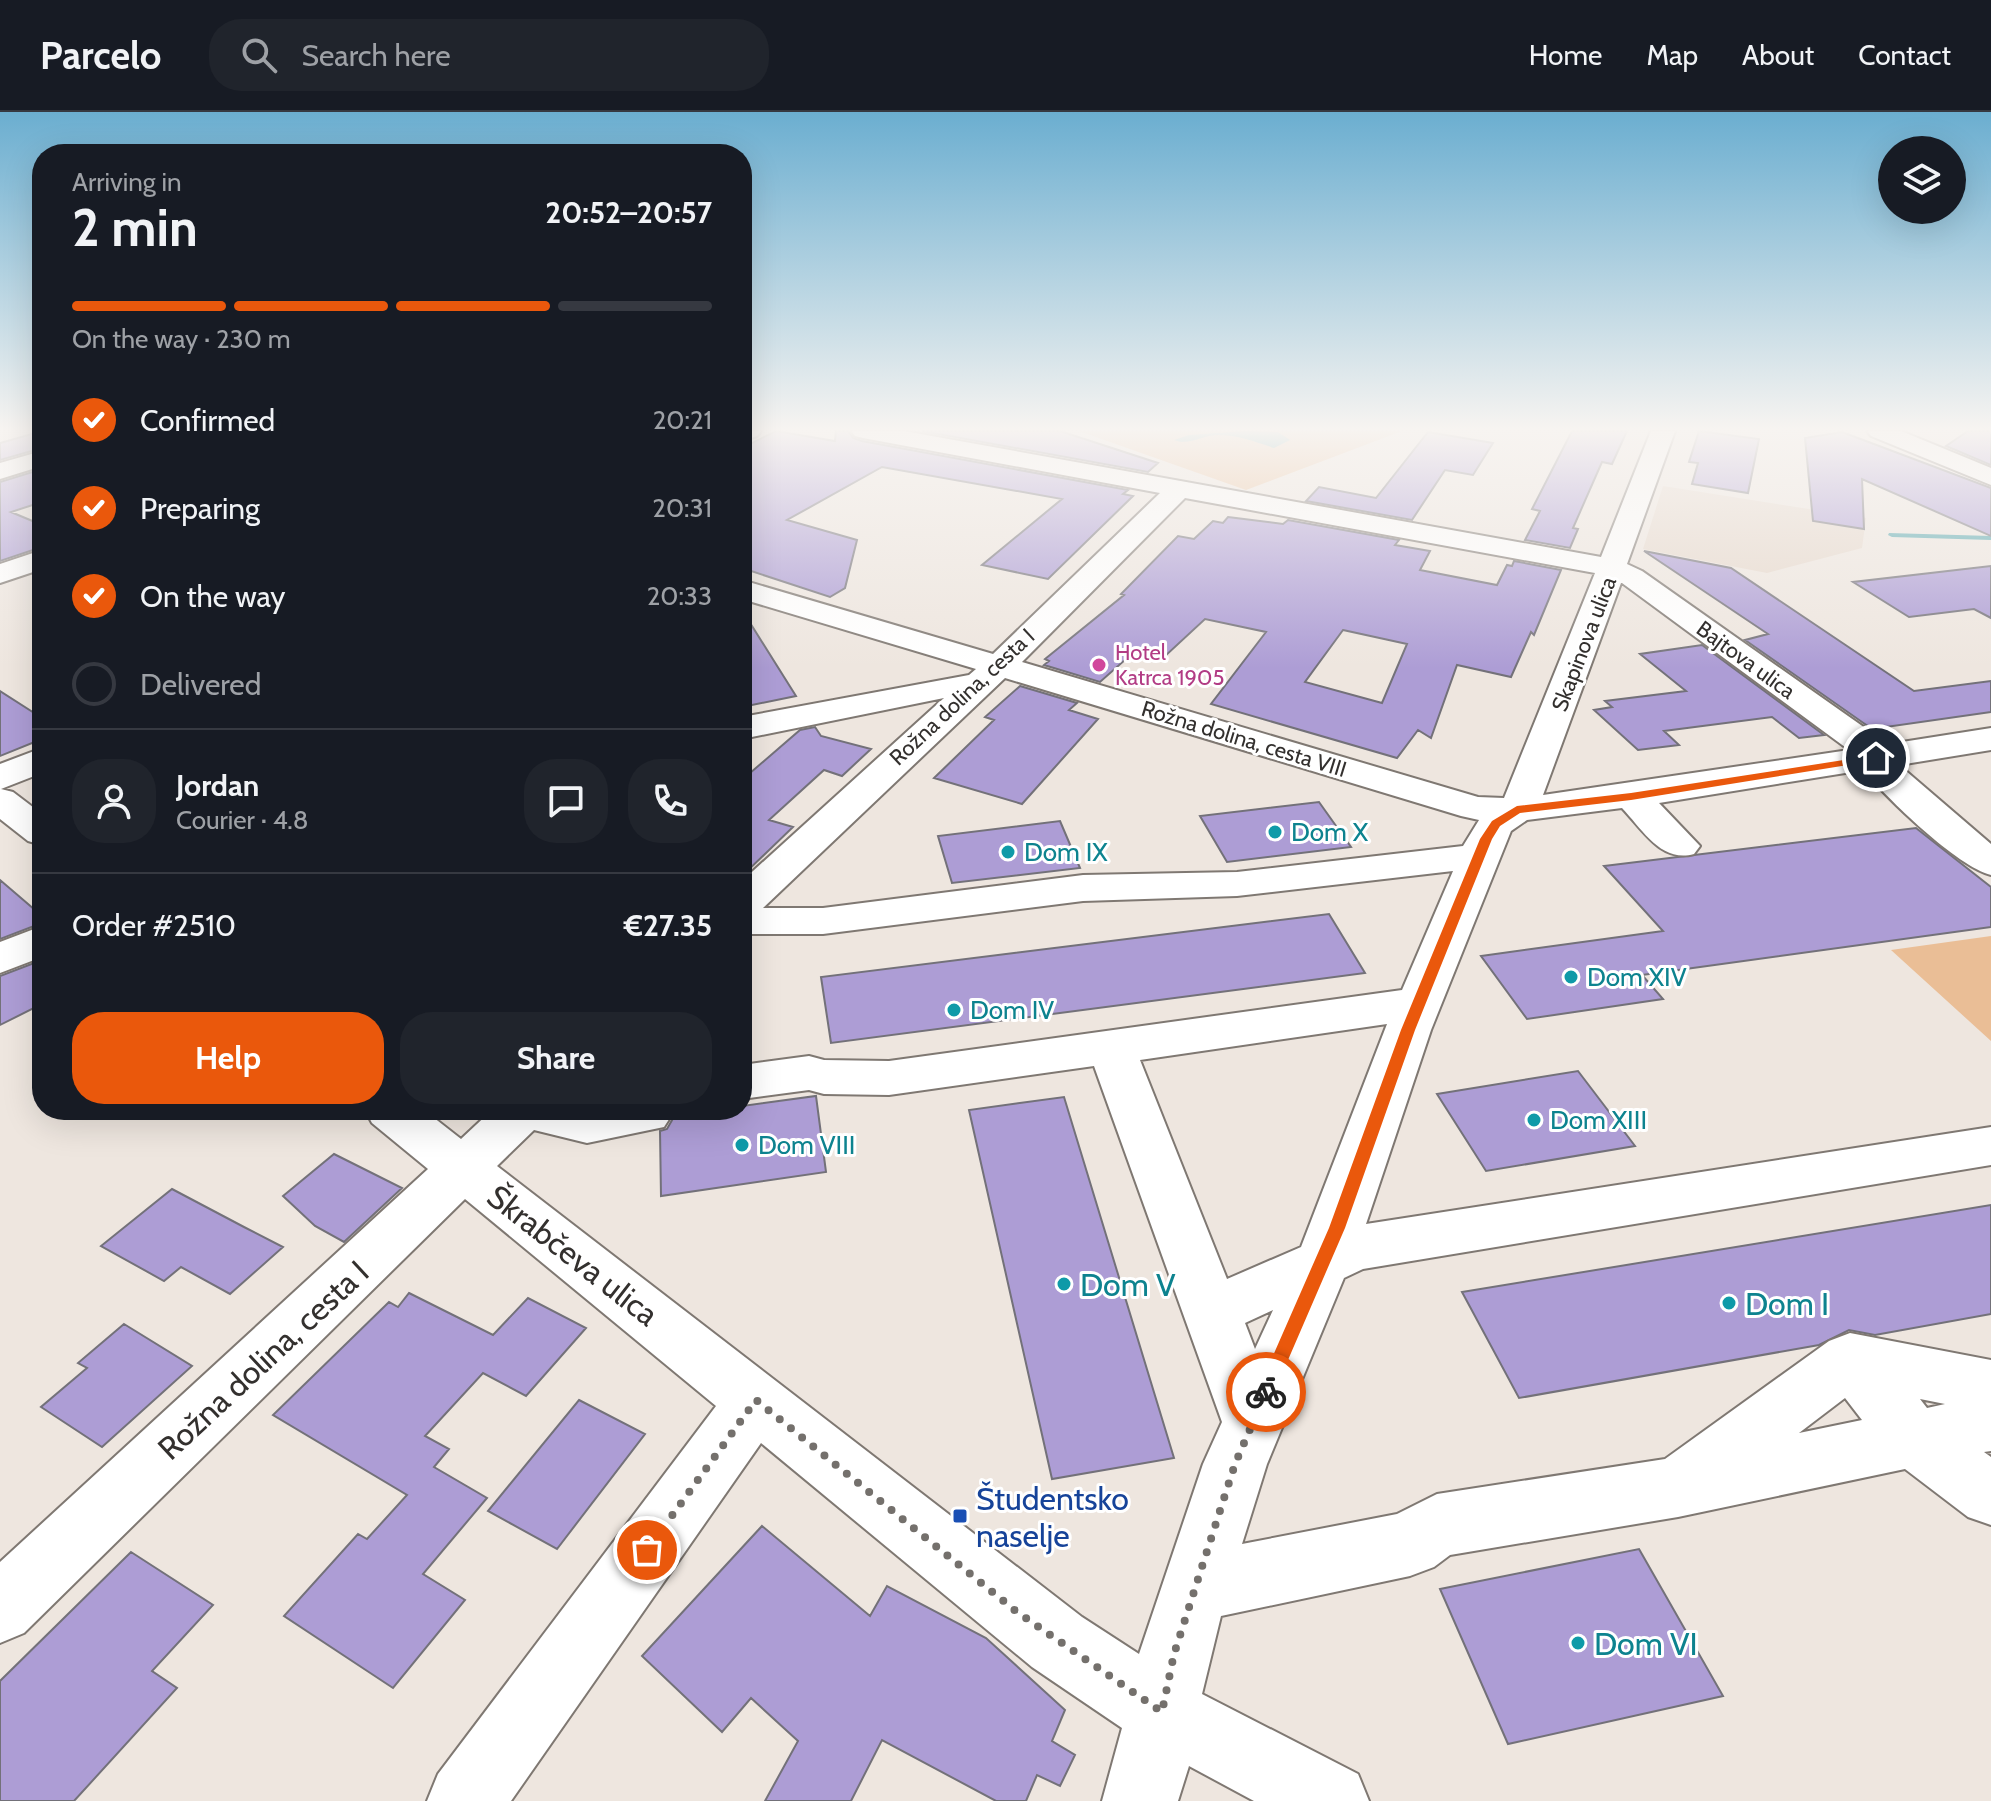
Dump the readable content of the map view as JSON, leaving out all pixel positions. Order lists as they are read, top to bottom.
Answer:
{
  "streets": {
    "street": [
      "Skapinova ulica",
      "Bajtova ulica",
      "Rožna dolina, cesta I",
      "Rožna dolina, cesta VIII",
      "Škrabčeva ulica"
    ]
  },
  "crossings": [
    ["Skapinova ulica", "Bajtova ulica"],
    ["Skapinova ulica", "Rožna dolina, cesta VIII"],
    ["Bajtova ulica", "Rožna dolina, cesta VIII"],
    ["Rožna dolina, cesta I", "Rožna dolina, cesta VIII"],
    ["Rožna dolina, cesta I", "Škrabčeva ulica"]
  ],
  "places": {
    "other": [
      "Hotel Katrca 1905",
      "Dom X",
      "Dom IX",
      "Dom XIV",
      "Dom IV",
      "Dom XIII",
      "Dom VIII",
      "Dom V",
      "Dom I",
      "Dom VI"
    ],
    "transit": ["Študentsko naselje"]
  },
  "page": {
    "header": "Parcelo",
    "search": "Search here",
    "nav": [
      "Home",
      "Map",
      "About",
      "Contact"
    ],
    "heading": ["2 min", "Arriving in", "20:52–20:57"],
    "panel": [
      "Jordan",
      "Courier · 4.8",
      "Order #2510",
      "€27.35"
    ],
    "bar": "On the way · 230 m",
    "list": [
      ["Confirmed", "20:21"],
      ["Preparing", "20:31"],
      ["On the way", "20:33"],
      "Delivered"
    ],
    "buttons": ["Help", "Share"]
  }
}
